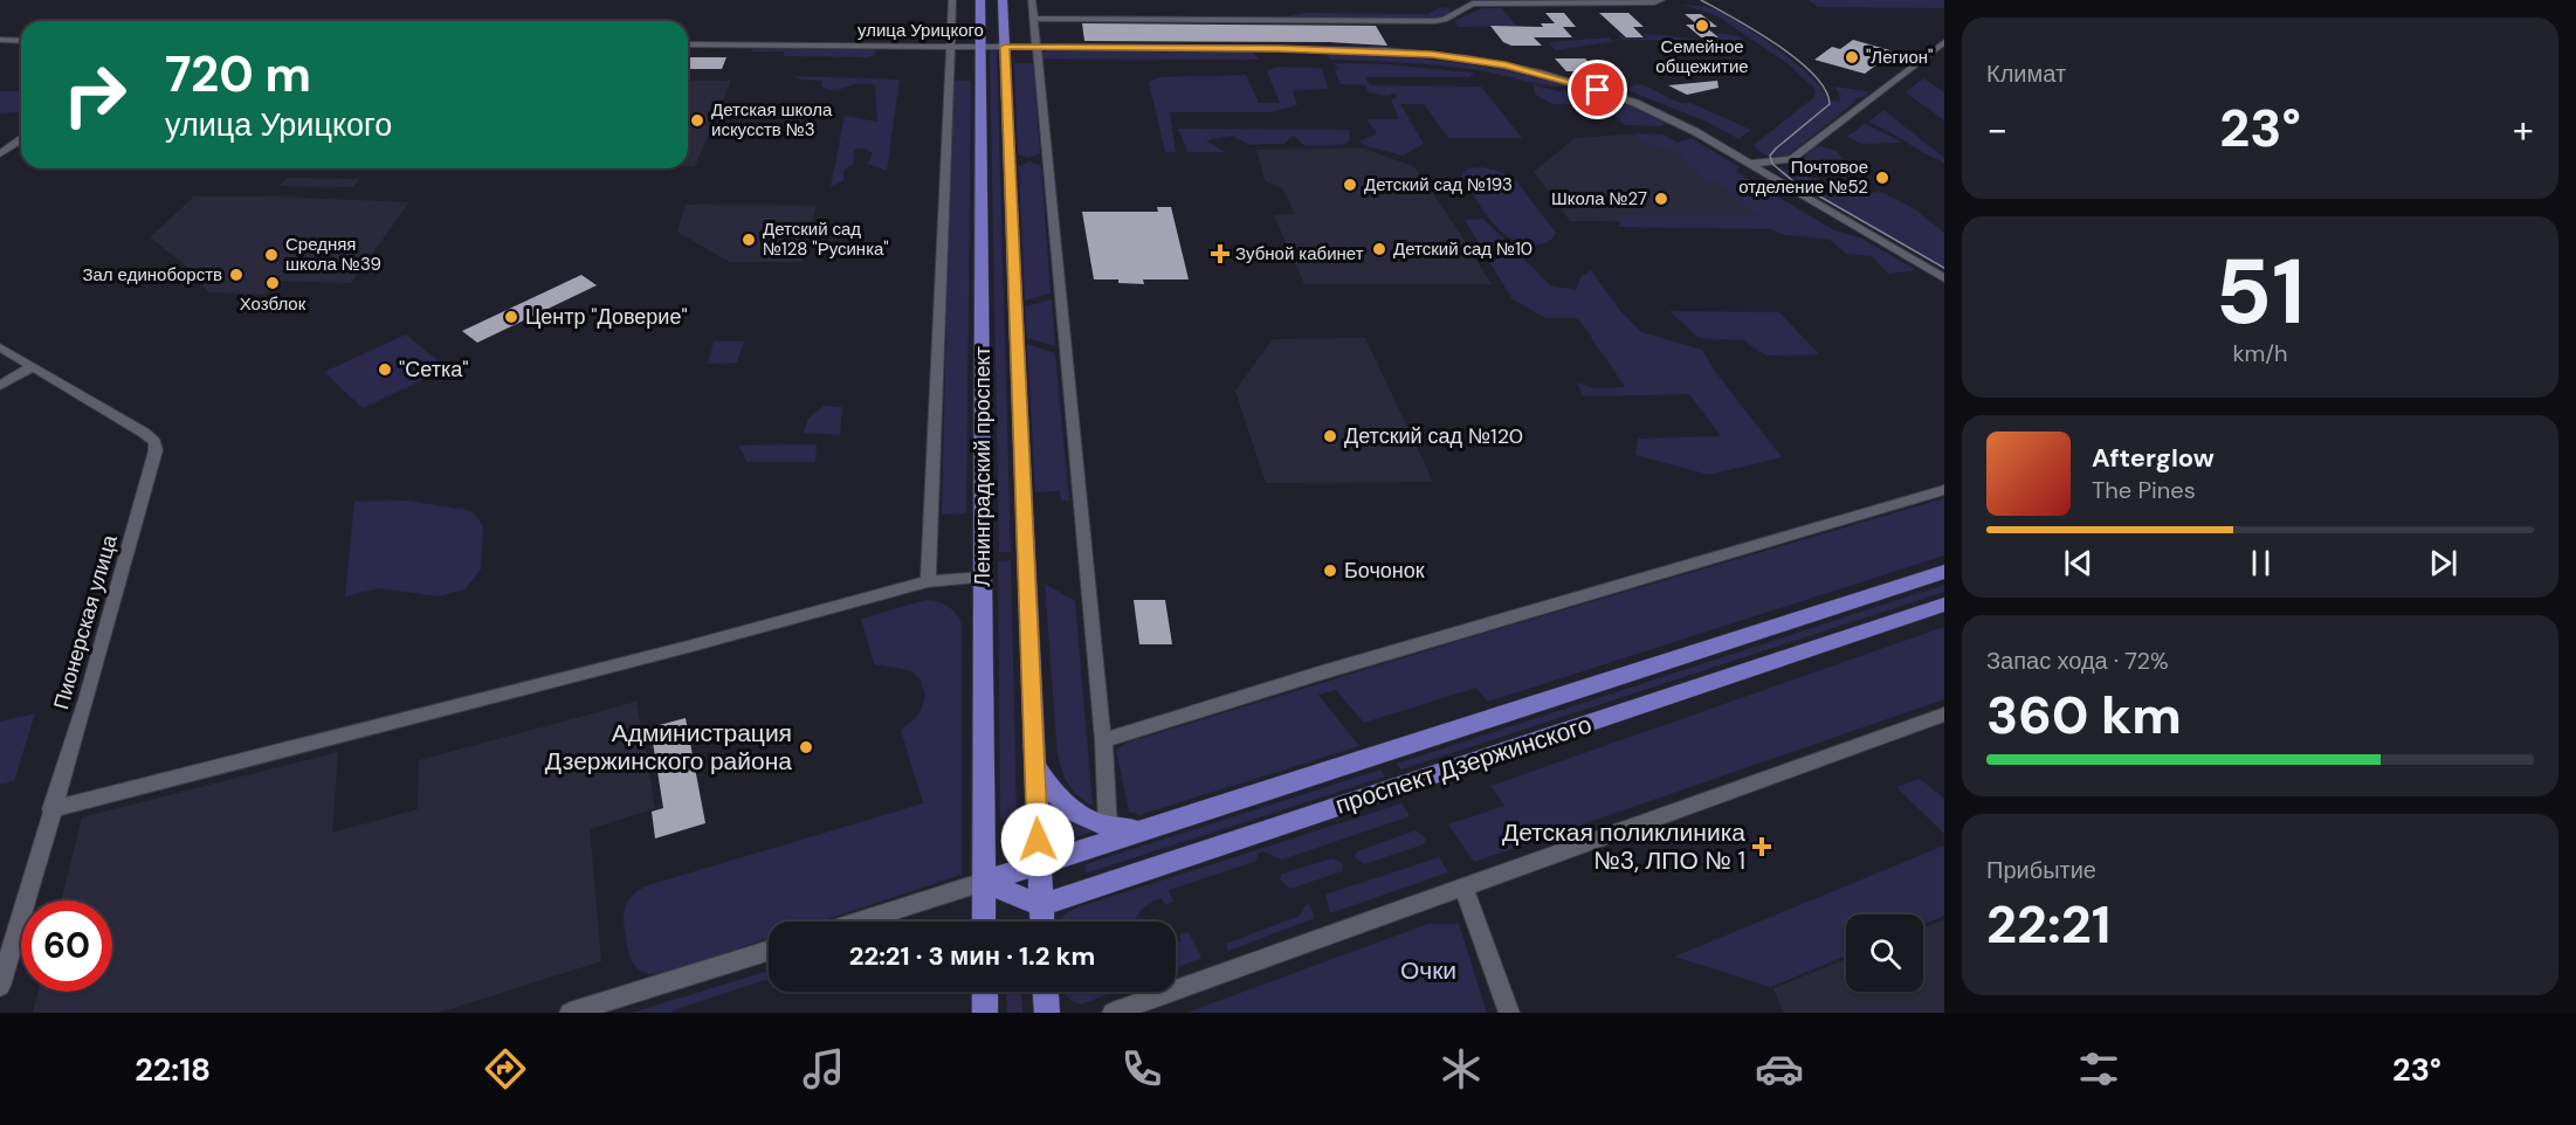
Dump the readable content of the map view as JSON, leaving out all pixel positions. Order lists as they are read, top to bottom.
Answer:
{
  "streets": {
    "main road": ["Ленинградский проспект", "проспект Дзержинского"],
    "street": ["улица Урицкого", "Пионерская улица"]
  },
  "crossings": [
    ["улица Урицкого", "Ленинградский проспект"],
    ["Ленинградский проспект", "проспект Дзержинского"]
  ],
  "parks": ["Очки"],
  "places": {
    "other": [
      "Семейное общежитие",
      "\"Легион\"",
      "Детская школа искусств №3",
      "Почтовое отделение №52",
      "Детский сад №193",
      "Школа №27",
      "Детский сад №128 \"Русинка\"",
      "Детский сад №10",
      "Средняя школа №39",
      "Зал единоборств",
      "Хозблок",
      "Центр \"Доверие\"",
      "\"Сетка\"",
      "Детский сад №120",
      "Бочонок",
      "Администрация Дзержинского района"
    ],
    "health": ["Зубной кабинет", "Детская поликлиника №3, ЛПО № 1"]
  },
  "page": {
    "tile": [
      "Климат",
      ["51", "km/h"],
      ["Запас хода · 72%", "360 km"],
      ["Прибытие", "22:21"]
    ],
    "turn": ["720 m", "улица Урицкого"],
    "heat": ["−", "23°", "+"],
    "song": ["Afterglow", "The Pines"],
    "limit": "60",
    "trip": "22:21 · 3 мин · 1.2 km",
    "tabs": ["22:18", "23°"]
  }
}
